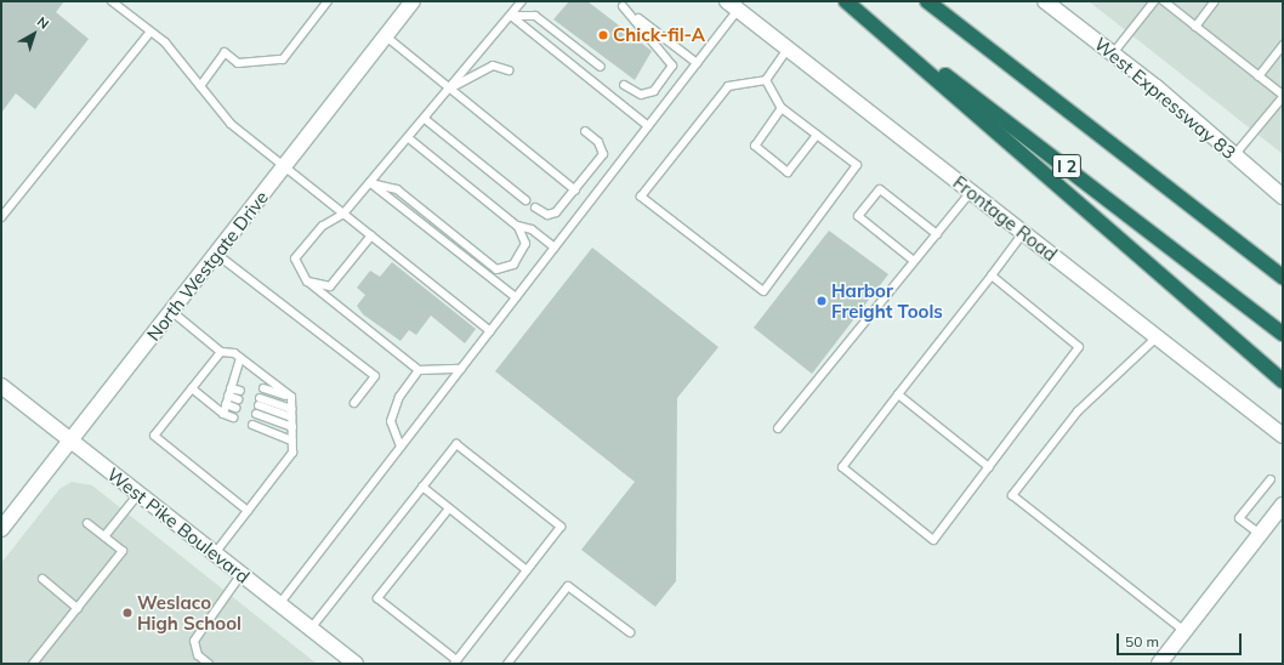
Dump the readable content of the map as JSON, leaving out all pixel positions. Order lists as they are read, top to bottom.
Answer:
{
  "streets": {
    "highway": ["I 2"],
    "street": [
      "West Expressway 83",
      "Frontage Road",
      "North Westgate Drive",
      "West Pike Boulevard"
    ]
  },
  "crossings": [
    ["North Westgate Drive", "West Pike Boulevard"]
  ],
  "places": ["Chick-fil-A", "Harbor Freight Tools", "Weslaco High School"],
  "scale_bar": "50 m",
  "north": "top right"
}
